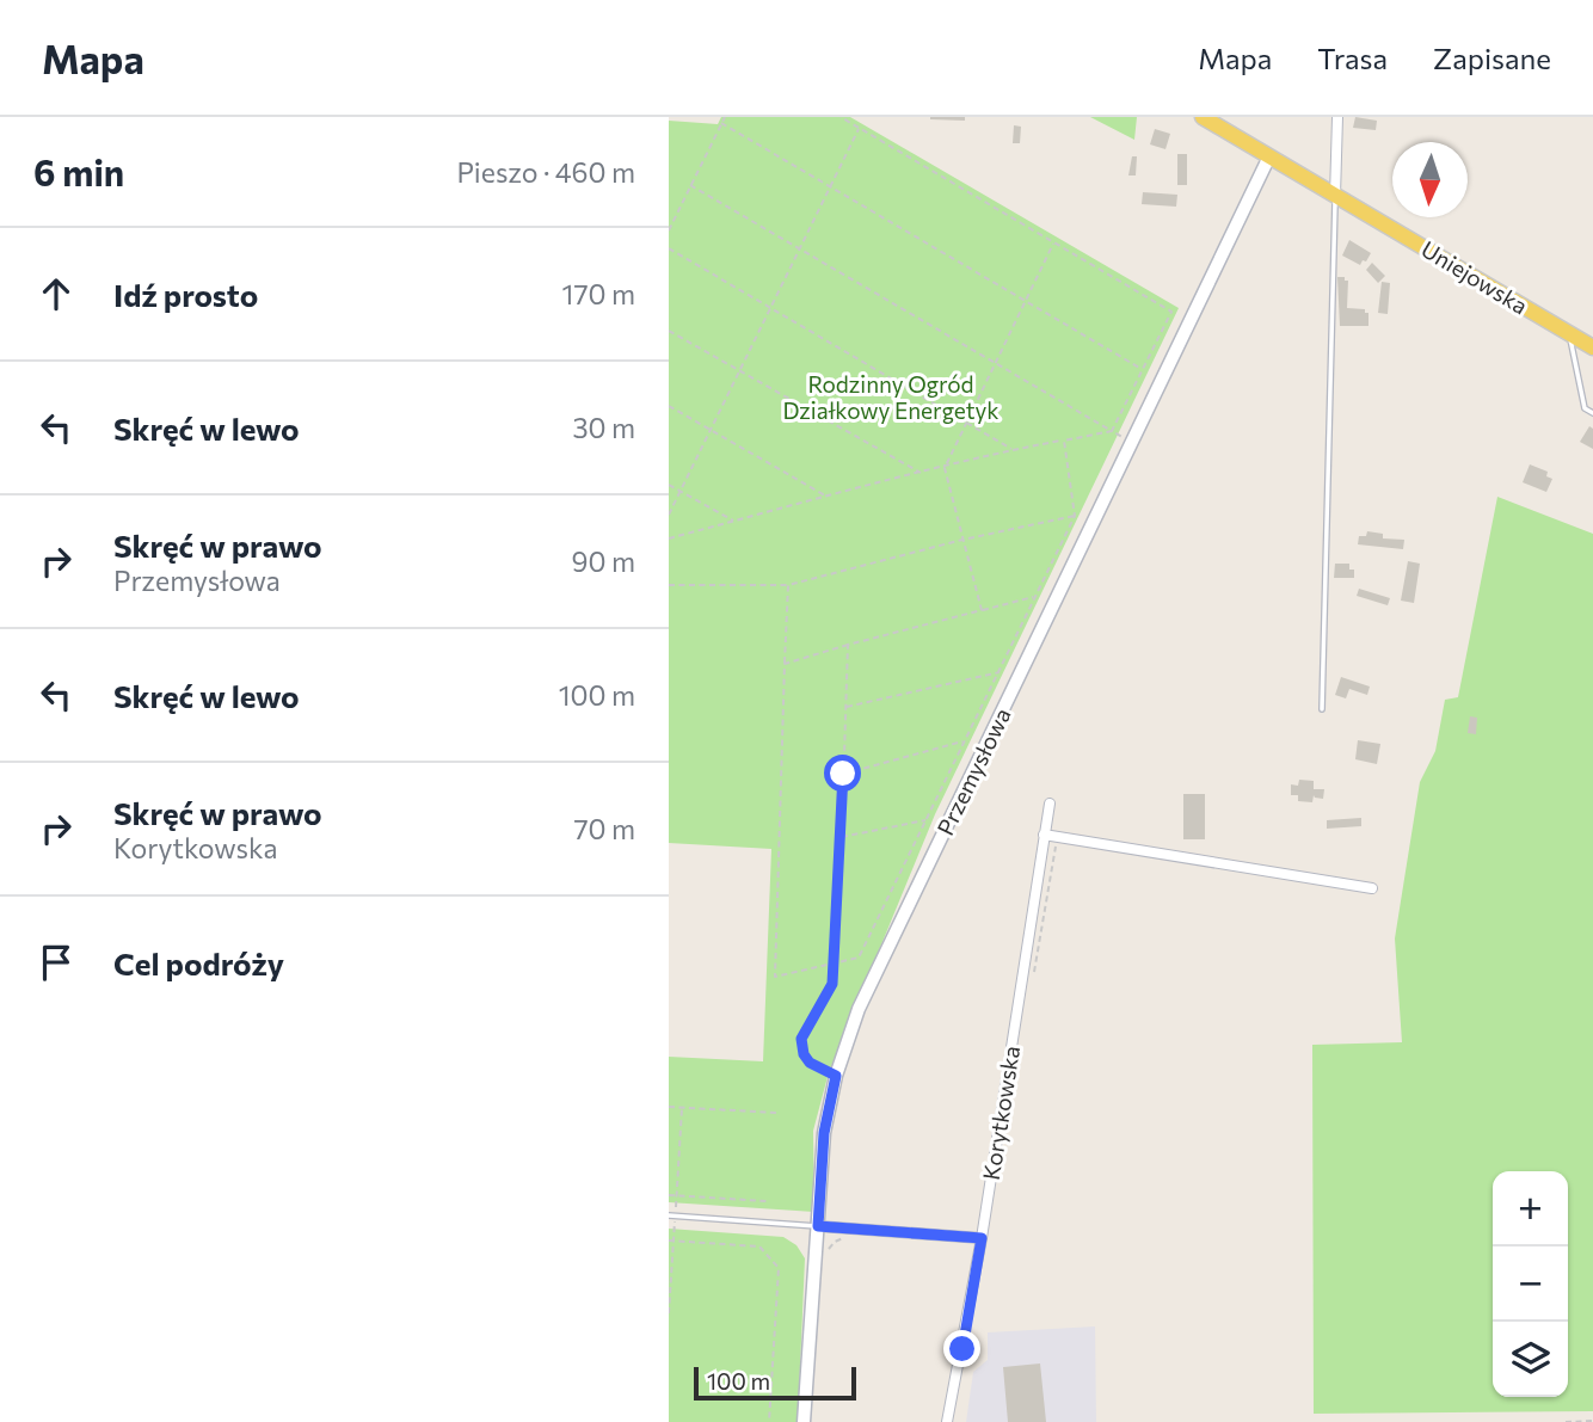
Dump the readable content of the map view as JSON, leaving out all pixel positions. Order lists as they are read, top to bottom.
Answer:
{
  "streets": {
    "main road": ["Uniejowska", "Przemysłowa"],
    "street": ["Korytkowska"]
  },
  "crossings": [
    ["Uniejowska", "Przemysłowa"]
  ],
  "parks": ["Rodzinny Ogród Działkowy Energetyk"],
  "scale_bar": "100 m",
  "north": "bottom",
  "page": {
    "header": "Mapa",
    "nav": ["Mapa", "Trasa", "Zapisane"],
    "heading": ["6 min", "Pieszo · 460 m"],
    "list": [
      ["Idź prosto", "170 m"],
      ["Skręć w lewo", "30 m"],
      ["Skręć w prawo", "Przemysłowa", "90 m"],
      ["Skręć w lewo", "100 m"],
      ["Skręć w prawo", "Korytkowska", "70 m"],
      "Cel podróży"
    ],
    "map_buttons": ["+", "−"],
    "scale": "100 m"
  }
}
